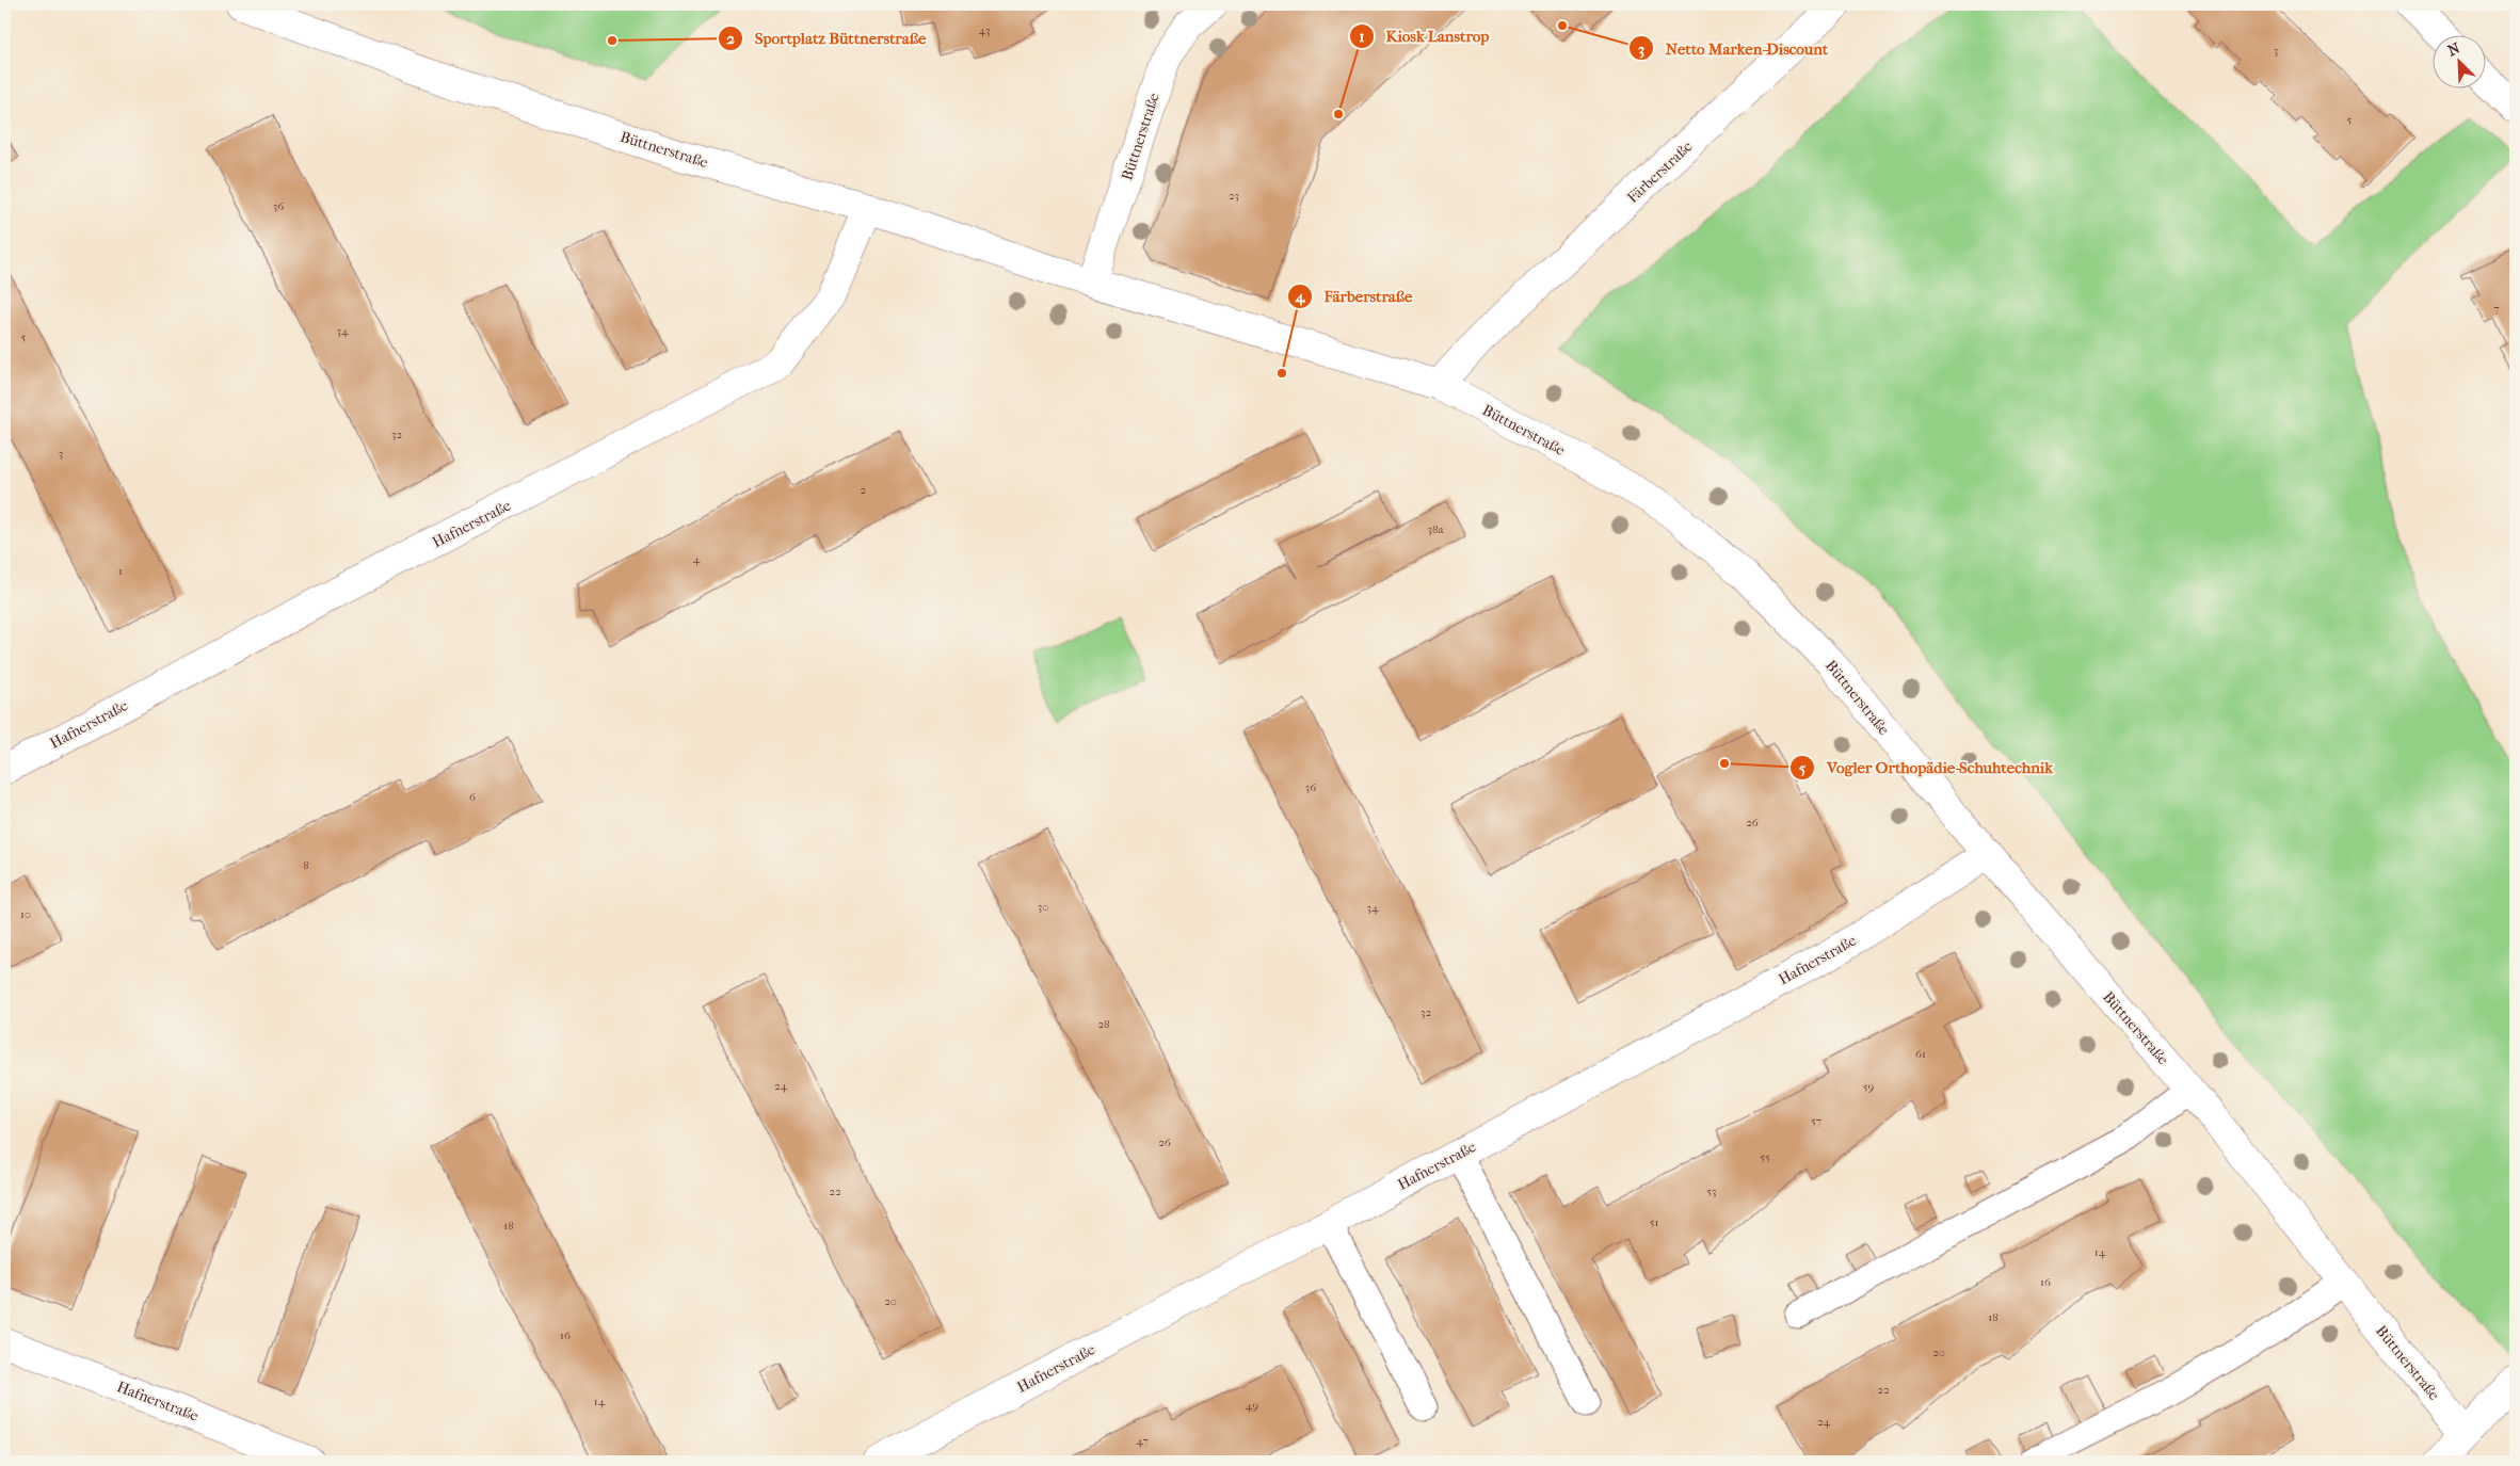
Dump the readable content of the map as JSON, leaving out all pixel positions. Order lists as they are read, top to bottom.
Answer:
{
  "streets": {
    "street": ["Büttnerstraße", "Färberstraße", "Hafnerstraße"]
  },
  "crossings": [
    ["Büttnerstraße", "Färberstraße"],
    ["Büttnerstraße", "Hafnerstraße"]
  ],
  "places": [
    "Netto Marken-Discount",
    "Sportplatz Büttnerstraße",
    "Kiosk Lanstrop",
    "Färberstraße",
    "Vogler Orthopädie-Schuhtechnik"
  ],
  "house_numbers": [
    "43",
    "3",
    "5",
    "23",
    "36",
    "7",
    "34",
    "5",
    "32",
    "3",
    "2",
    "38a",
    "4",
    "1",
    "36",
    "6",
    "26",
    "8",
    "30",
    "34",
    "10",
    "32",
    "28",
    "61",
    "24",
    "59",
    "57",
    "26",
    "55",
    "22",
    "53",
    "51",
    "18",
    "14",
    "16",
    "20",
    "18",
    "16",
    "20",
    "22",
    "14",
    "49",
    "24",
    "47"
  ],
  "north": "top left"
}
